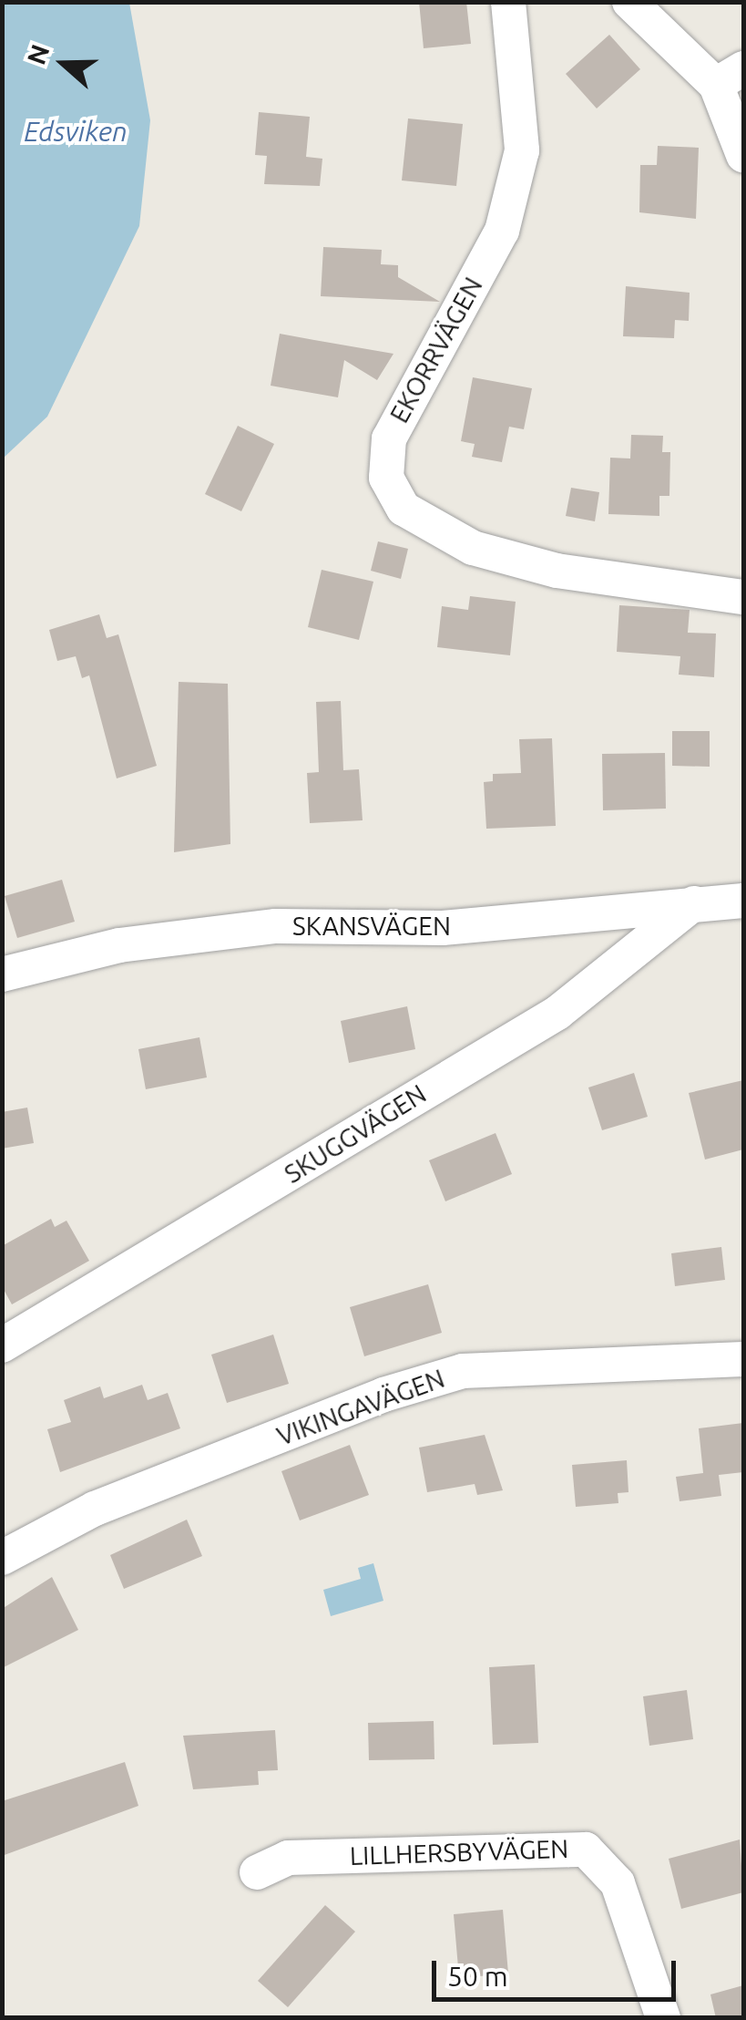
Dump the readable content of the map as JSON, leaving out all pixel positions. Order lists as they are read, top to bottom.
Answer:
{
  "streets": {
    "street": [
      "EKORRVÄGEN",
      "SKANSVÄGEN",
      "SKUGGVÄGEN",
      "VIKINGAVÄGEN",
      "LILLHERSBYVÄGEN"
    ]
  },
  "crossings": [
    ["SKANSVÄGEN", "SKUGGVÄGEN"]
  ],
  "water": ["Edsviken"],
  "scale_bar": "50 m",
  "north": "left"
}
